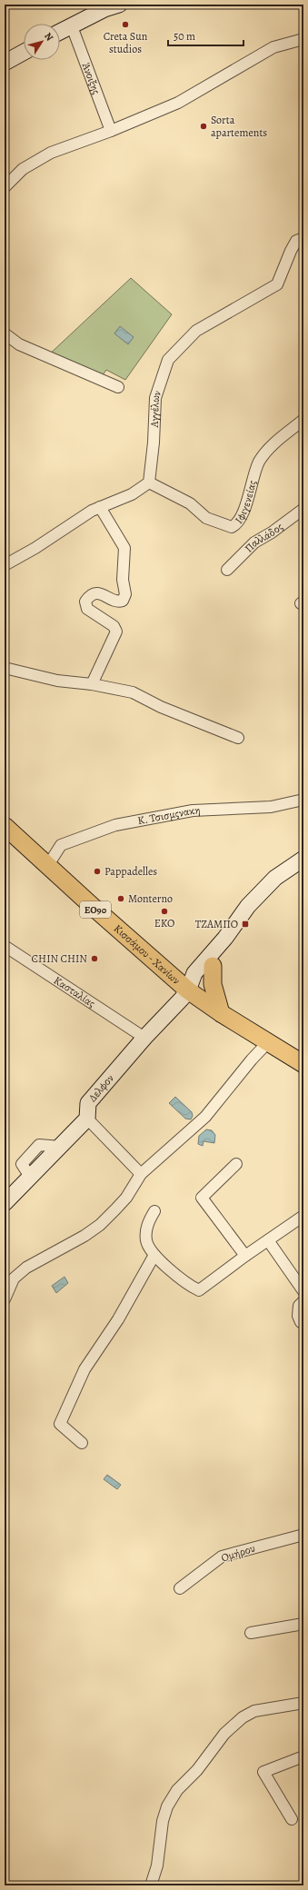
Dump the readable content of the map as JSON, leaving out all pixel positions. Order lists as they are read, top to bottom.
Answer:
{
  "streets": {
    "main road": ["ΕΟ90", "Κισσάμου - Χανίων"],
    "street": [
      "Άνοιξης",
      "Αγγέλων",
      "Ιφιγενείας",
      "Παλλάδος",
      "Κ. Τσισμςνακη",
      "Κασταλίας",
      "Δελφον",
      "Ομήρου"
    ]
  },
  "crossings": [
    ["Αγγέλων", "Ιφιγενείας"],
    ["Κ. Τσισμςνακη", "Κισσάμου - Χανίων"],
    ["Κισσάμου - Χανίων", "Δελφον"],
    ["Κασταλίας", "Δελφον"]
  ],
  "places": {
    "other": [
      "Creta Sun studios",
      "Sorta apartements",
      "Pappadelles",
      "Monterno",
      "EKO",
      "CHIN CHIN"
    ],
    "transit": ["ΤΖΑΜΠΟ"]
  },
  "scale_bar": "50 m",
  "north": "top right"
}
